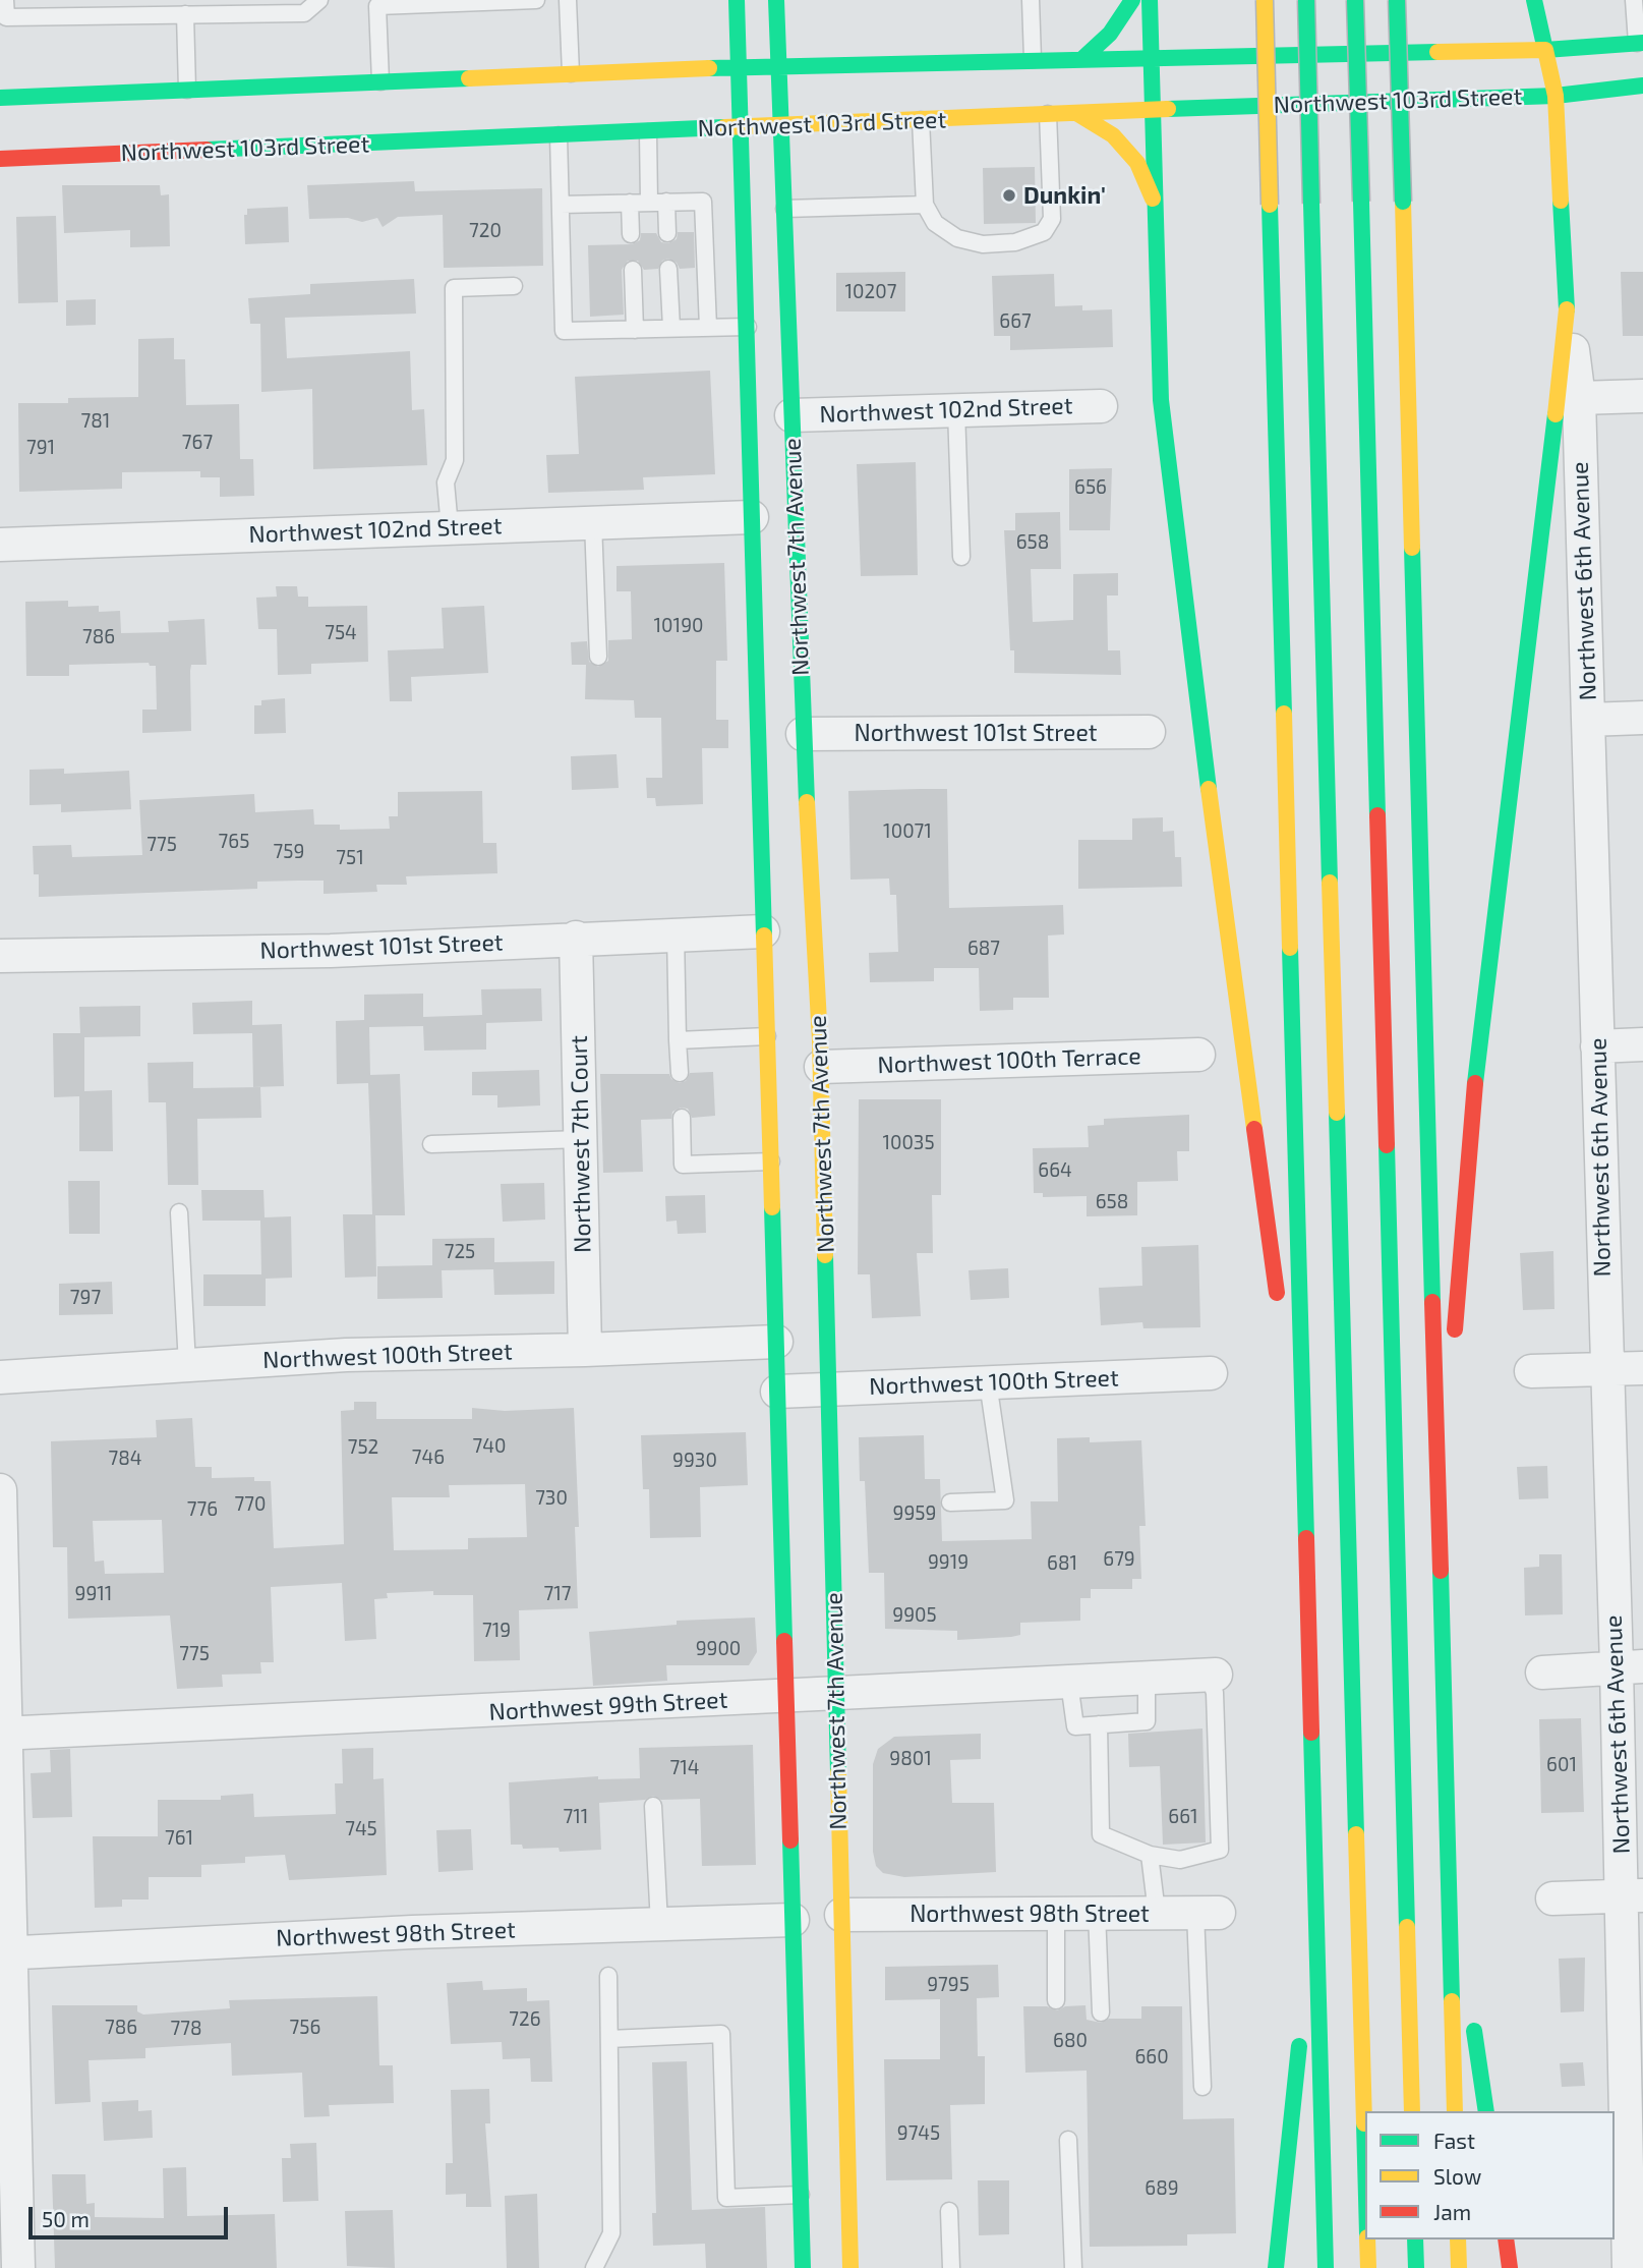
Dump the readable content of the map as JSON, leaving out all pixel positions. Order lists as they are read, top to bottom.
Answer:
{
  "streets": {
    "main road": ["Northwest 103rd Street", "Northwest 7th Avenue", "Northwest 6th Avenue"],
    "street": [
      "Northwest 102nd Street",
      "Northwest 101st Street",
      "Northwest 100th Terrace",
      "Northwest 7th Court",
      "Northwest 100th Street",
      "Northwest 99th Street",
      "Northwest 98th Street"
    ]
  },
  "crossings": [
    ["Northwest 103rd Street", "Northwest 7th Avenue"],
    ["Northwest 103rd Street", "Northwest 6th Avenue"],
    ["Northwest 102nd Street", "Northwest 7th Avenue"],
    ["Northwest 7th Avenue", "Northwest 101st Street"],
    ["Northwest 7th Avenue", "Northwest 100th Terrace"],
    ["Northwest 7th Avenue", "Northwest 100th Street"],
    ["Northwest 7th Avenue", "Northwest 99th Street"],
    ["Northwest 7th Avenue", "Northwest 98th Street"],
    ["Northwest 101st Street", "Northwest 7th Court"],
    ["Northwest 7th Court", "Northwest 100th Street"]
  ],
  "places": ["Dunkin'"],
  "house_numbers": [
    "720",
    "10207",
    "667",
    "781",
    "767",
    "791",
    "656",
    "658",
    "10190",
    "754",
    "786",
    "10071",
    "765",
    "775",
    "759",
    "751",
    "687",
    "10035",
    "664",
    "658",
    "725",
    "797",
    "740",
    "752",
    "746",
    "784",
    "9930",
    "730",
    "770",
    "776",
    "9959",
    "679",
    "9919",
    "681",
    "9911",
    "717",
    "9905",
    "719",
    "9900",
    "775",
    "9801",
    "601",
    "714",
    "711",
    "661",
    "745",
    "761",
    "9795",
    "726",
    "786",
    "756",
    "778",
    "680",
    "660",
    "9745",
    "689"
  ],
  "legend": ["Fast", "Slow", "Jam"],
  "scale_bar": "50 m"
}
